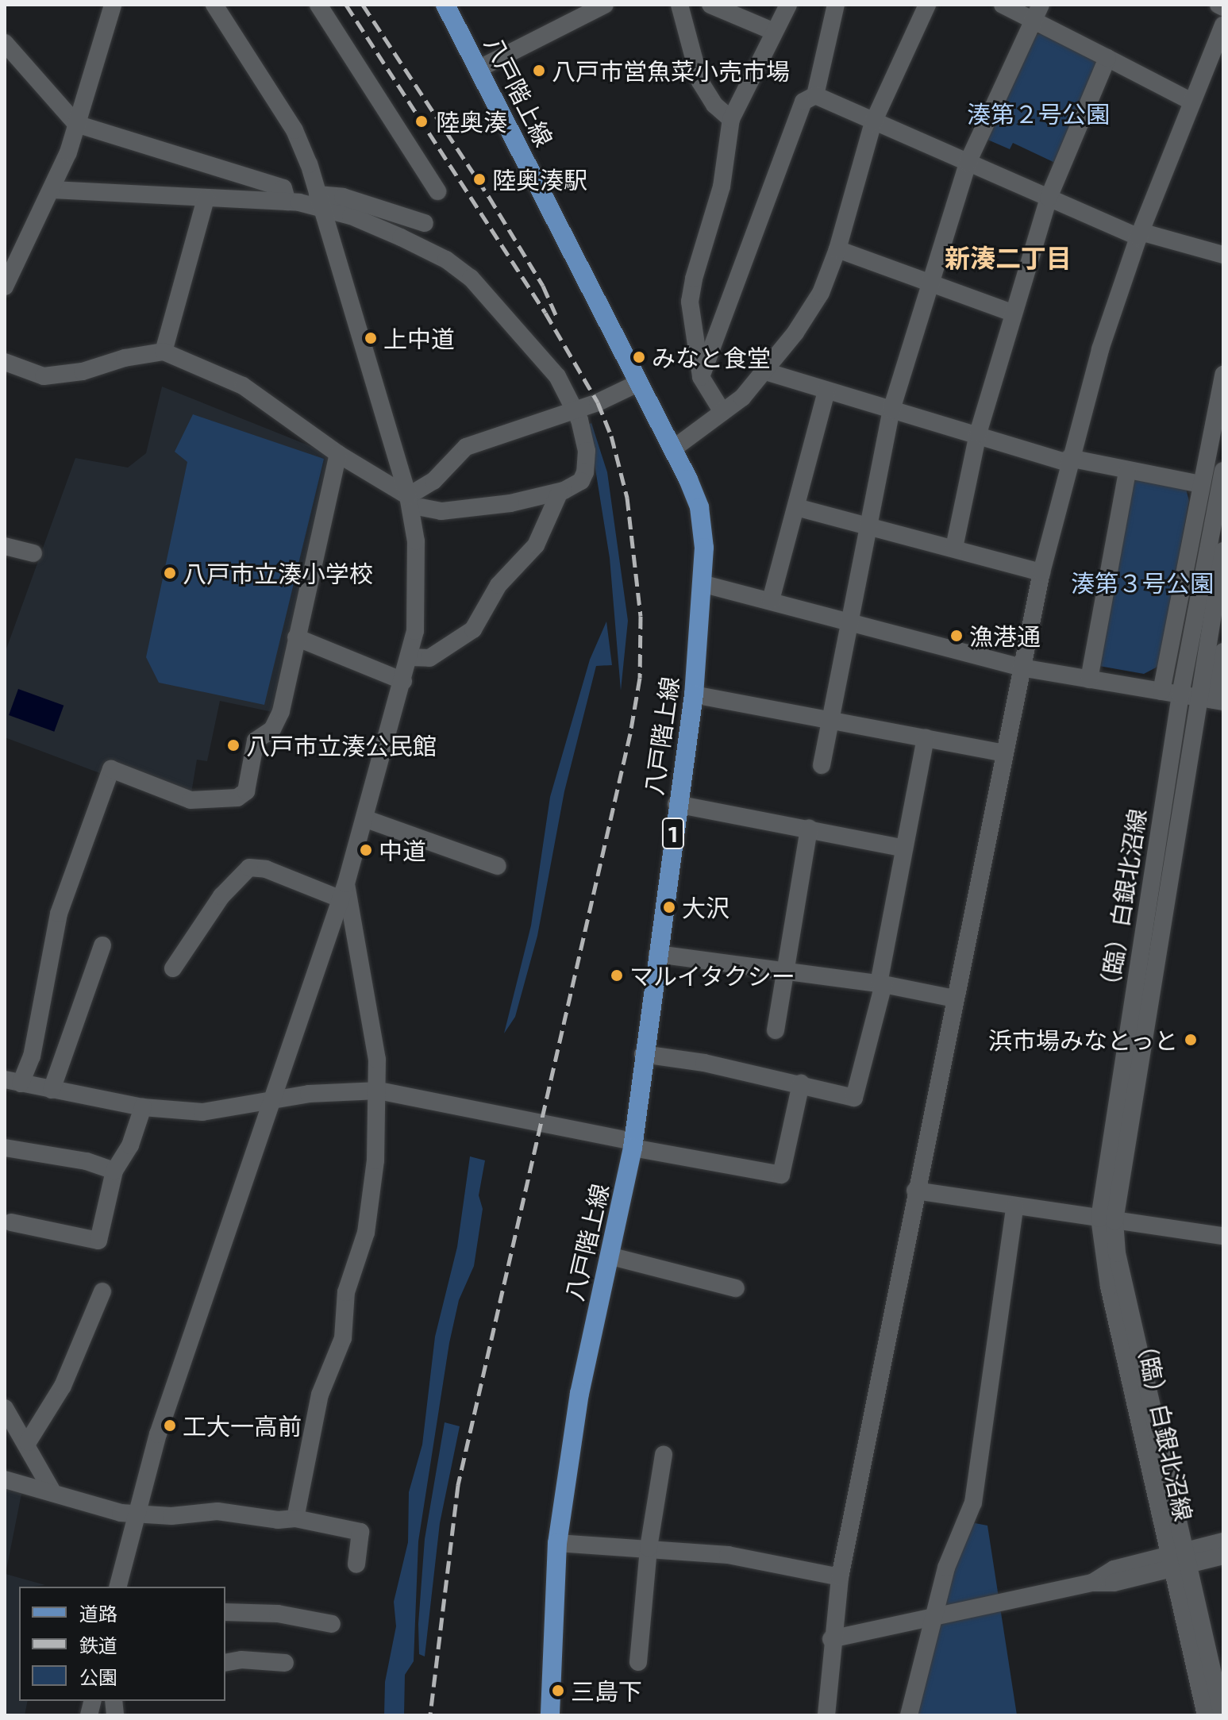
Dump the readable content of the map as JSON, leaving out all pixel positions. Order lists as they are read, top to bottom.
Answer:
{
  "streets": {
    "main road": ["八戸階上線", "1"],
    "street": ["（臨）白銀北沼線"]
  },
  "districts": ["新湊二丁目"],
  "parks": ["湊第２号公園", "湊第３号公園"],
  "places": [
    "八戸市営魚菜小売市場",
    "陸奥湊",
    "陸奥湊駅",
    "上中道",
    "みなと食堂",
    "八戸市立湊小学校",
    "漁港通",
    "八戸市立湊公民館",
    "中道",
    "大沢",
    "マルイタクシー",
    "浜市場みなとっと",
    "工大一高前",
    "三島下"
  ],
  "legend": ["道路", "鉄道", "公園"]
}
